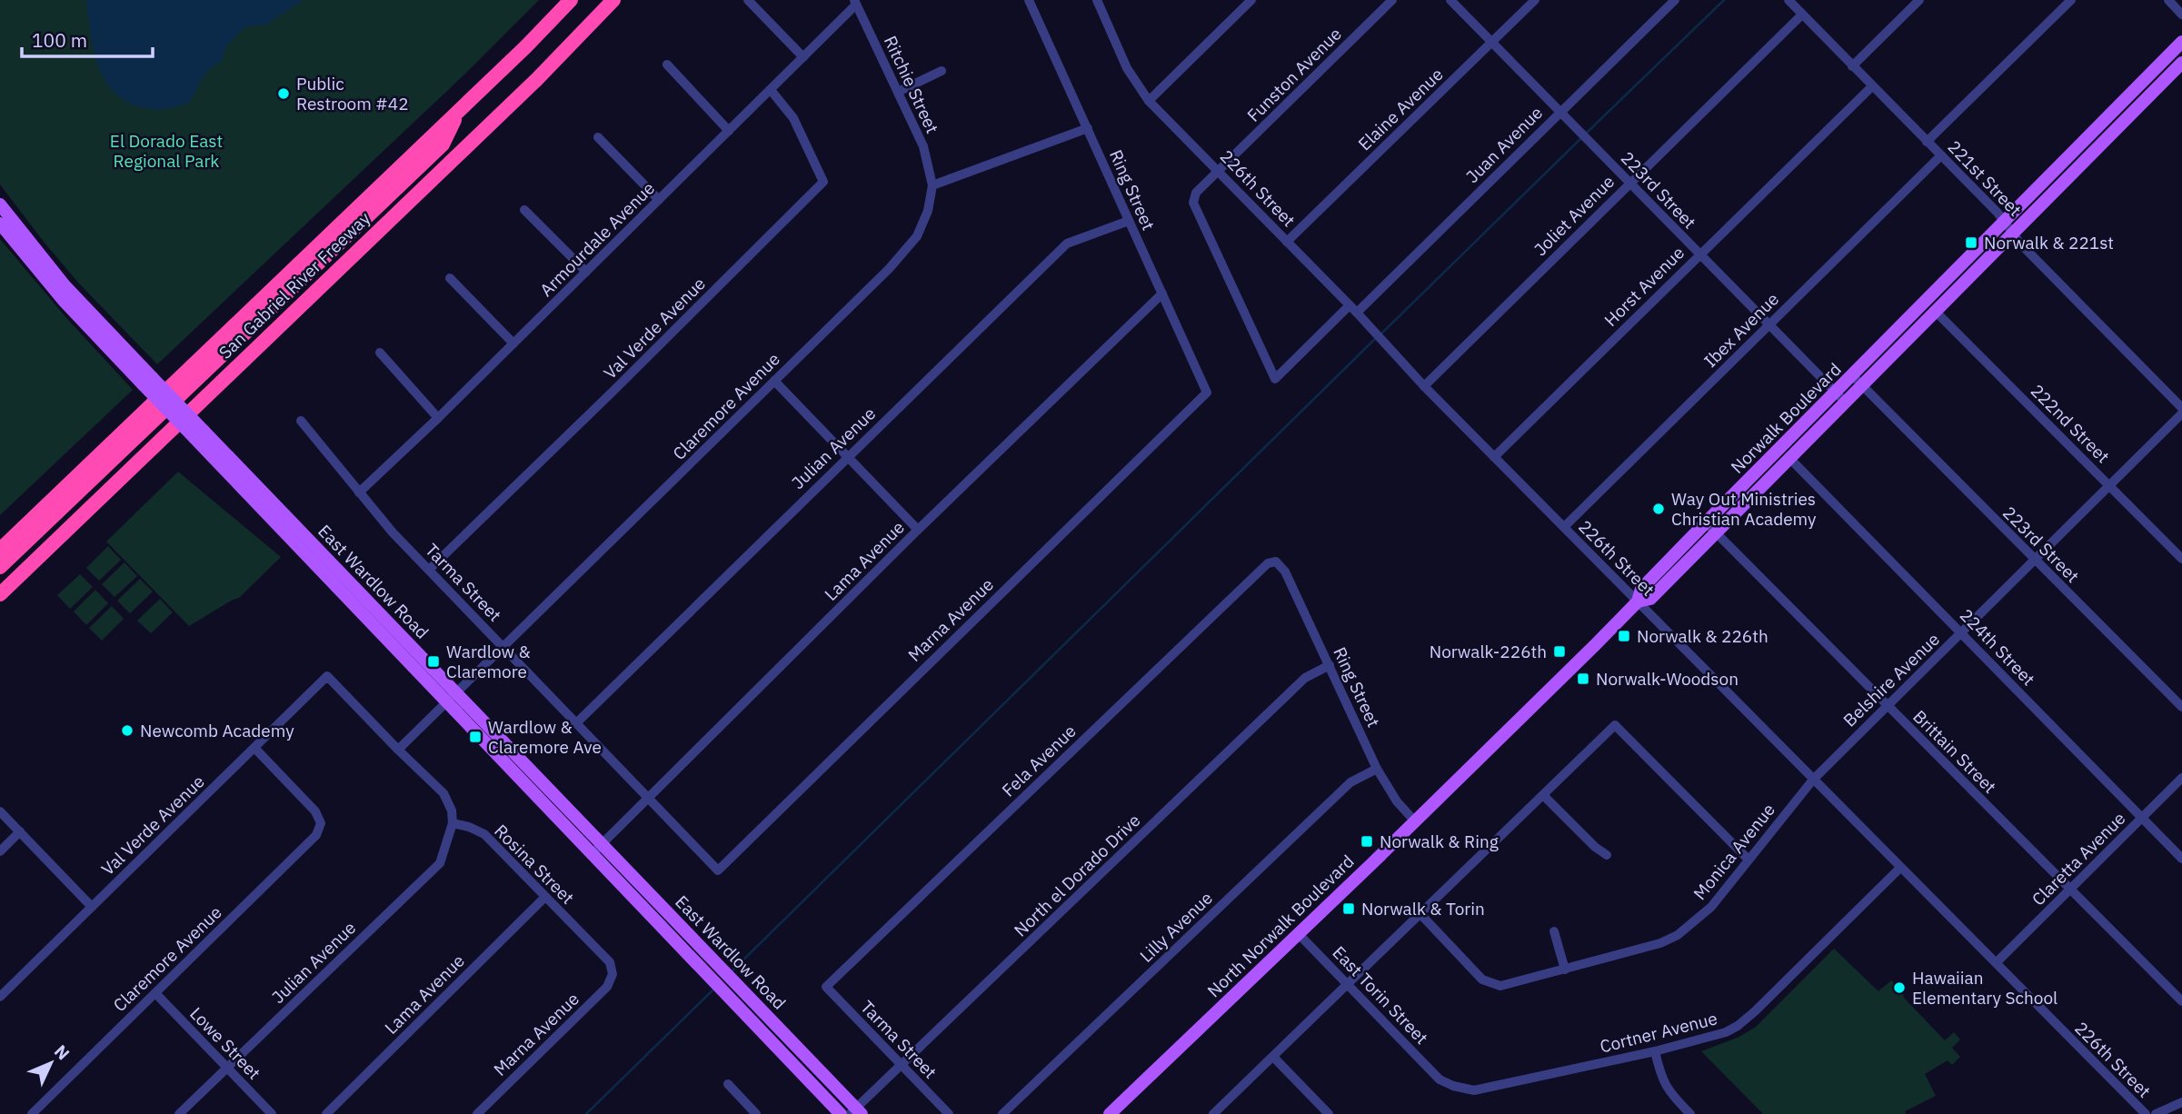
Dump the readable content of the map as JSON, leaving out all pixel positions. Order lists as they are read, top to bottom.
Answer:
{
  "streets": {
    "highway": ["San Gabriel River Freeway"],
    "main road": ["Norwalk Boulevard", "East Wardlow Road", "North Norwalk Boulevard"],
    "street": [
      "Funston Avenue",
      "Ritchie Street",
      "Elaine Avenue",
      "Juan Avenue",
      "221st Street",
      "226th Street",
      "Ring Street",
      "223rd Street",
      "Joliet Avenue",
      "Armourdale Avenue",
      "Horst Avenue",
      "Val Verde Avenue",
      "Ibex Avenue",
      "Claremore Avenue",
      "222nd Street",
      "Julian Avenue",
      "Lama Avenue",
      "Tarma Street",
      "Marna Avenue",
      "224th Street",
      "Belshire Avenue",
      "Brittain Street",
      "Fela Avenue",
      "Monica Avenue",
      "Claretta Avenue",
      "Rosina Street",
      "North el Dorado Drive",
      "Lilly Avenue",
      "East Torin Street",
      "Cortner Avenue",
      "Lowe Street"
    ]
  },
  "crossings": [
    ["Funston Avenue", "Juan Avenue"],
    ["Funston Avenue", "226th Street"],
    ["Ritchie Street", "Armourdale Avenue"],
    ["Ritchie Street", "Claremore Avenue"],
    ["Elaine Avenue", "226th Street"],
    ["Elaine Avenue", "223rd Street"],
    ["Juan Avenue", "226th Street"],
    ["Juan Avenue", "223rd Street"],
    ["221st Street", "Joliet Avenue"],
    ["221st Street", "Horst Avenue"],
    ["221st Street", "Ibex Avenue"],
    ["221st Street", "Norwalk Boulevard"],
    ["226th Street", "Joliet Avenue"],
    ["226th Street", "Horst Avenue"],
    ["226th Street", "Ibex Avenue"],
    ["226th Street", "Norwalk Boulevard"],
    ["226th Street", "Belshire Avenue"],
    ["226th Street", "Monica Avenue"],
    ["226th Street", "Claretta Avenue"],
    ["226th Street", "North Norwalk Boulevard"],
    ["226th Street", "Cortner Avenue"],
    ["Ring Street", "Julian Avenue"],
    ["Ring Street", "Lama Avenue"],
    ["Ring Street", "Marna Avenue"],
    ["Ring Street", "Fela Avenue"],
    ["Ring Street", "North el Dorado Drive"],
    ["Ring Street", "North Norwalk Boulevard"],
    ["Ring Street", "Lilly Avenue"],
    ["223rd Street", "Joliet Avenue"],
    ["223rd Street", "Horst Avenue"],
    ["223rd Street", "Ibex Avenue"],
    ["223rd Street", "Norwalk Boulevard"],
    ["223rd Street", "Belshire Avenue"],
    ["Armourdale Avenue", "Val Verde Avenue"],
    ["Armourdale Avenue", "Tarma Street"],
    ["Val Verde Avenue", "Claremore Avenue"],
    ["Val Verde Avenue", "Tarma Street"],
    ["Claremore Avenue", "East Wardlow Road"],
    ["Claremore Avenue", "Tarma Street"],
    ["Claremore Avenue", "Lowe Street"],
    ["Norwalk Boulevard", "222nd Street"],
    ["Norwalk Boulevard", "224th Street"],
    ["Norwalk Boulevard", "Brittain Street"],
    ["Norwalk Boulevard", "North Norwalk Boulevard"],
    ["222nd Street", "Belshire Avenue"],
    ["Julian Avenue", "Tarma Street"],
    ["Julian Avenue", "Rosina Street"],
    ["Julian Avenue", "Lowe Street"],
    ["Lama Avenue", "East Wardlow Road"],
    ["Lama Avenue", "Tarma Street"],
    ["Lama Avenue", "Rosina Street"],
    ["East Wardlow Road", "North el Dorado Drive"],
    ["Tarma Street", "Marna Avenue"],
    ["Tarma Street", "Fela Avenue"],
    ["Tarma Street", "North el Dorado Drive"],
    ["Marna Avenue", "Rosina Street"],
    ["224th Street", "Belshire Avenue"],
    ["224th Street", "Claretta Avenue"],
    ["Belshire Avenue", "Brittain Street"],
    ["Belshire Avenue", "Monica Avenue"],
    ["Brittain Street", "Claretta Avenue"],
    ["North Norwalk Boulevard", "East Torin Street"],
    ["East Torin Street", "Cortner Avenue"]
  ],
  "parks": ["El Dorado East Regional Park"],
  "places": {
    "other": [
      "Public Restroom #42",
      "Way Out Ministries Christian Academy",
      "Newcomb Academy",
      "Hawaiian Elementary School"
    ],
    "transit": [
      "Norwalk & 221st",
      "Norwalk & 226th",
      "Norwalk-226th",
      "Wardlow & Claremore",
      "Norwalk-Woodson",
      "Wardlow & Claremore Ave",
      "Norwalk & Ring",
      "Norwalk & Torin"
    ]
  },
  "scale_bar": "100 m",
  "north": "top right"
}
